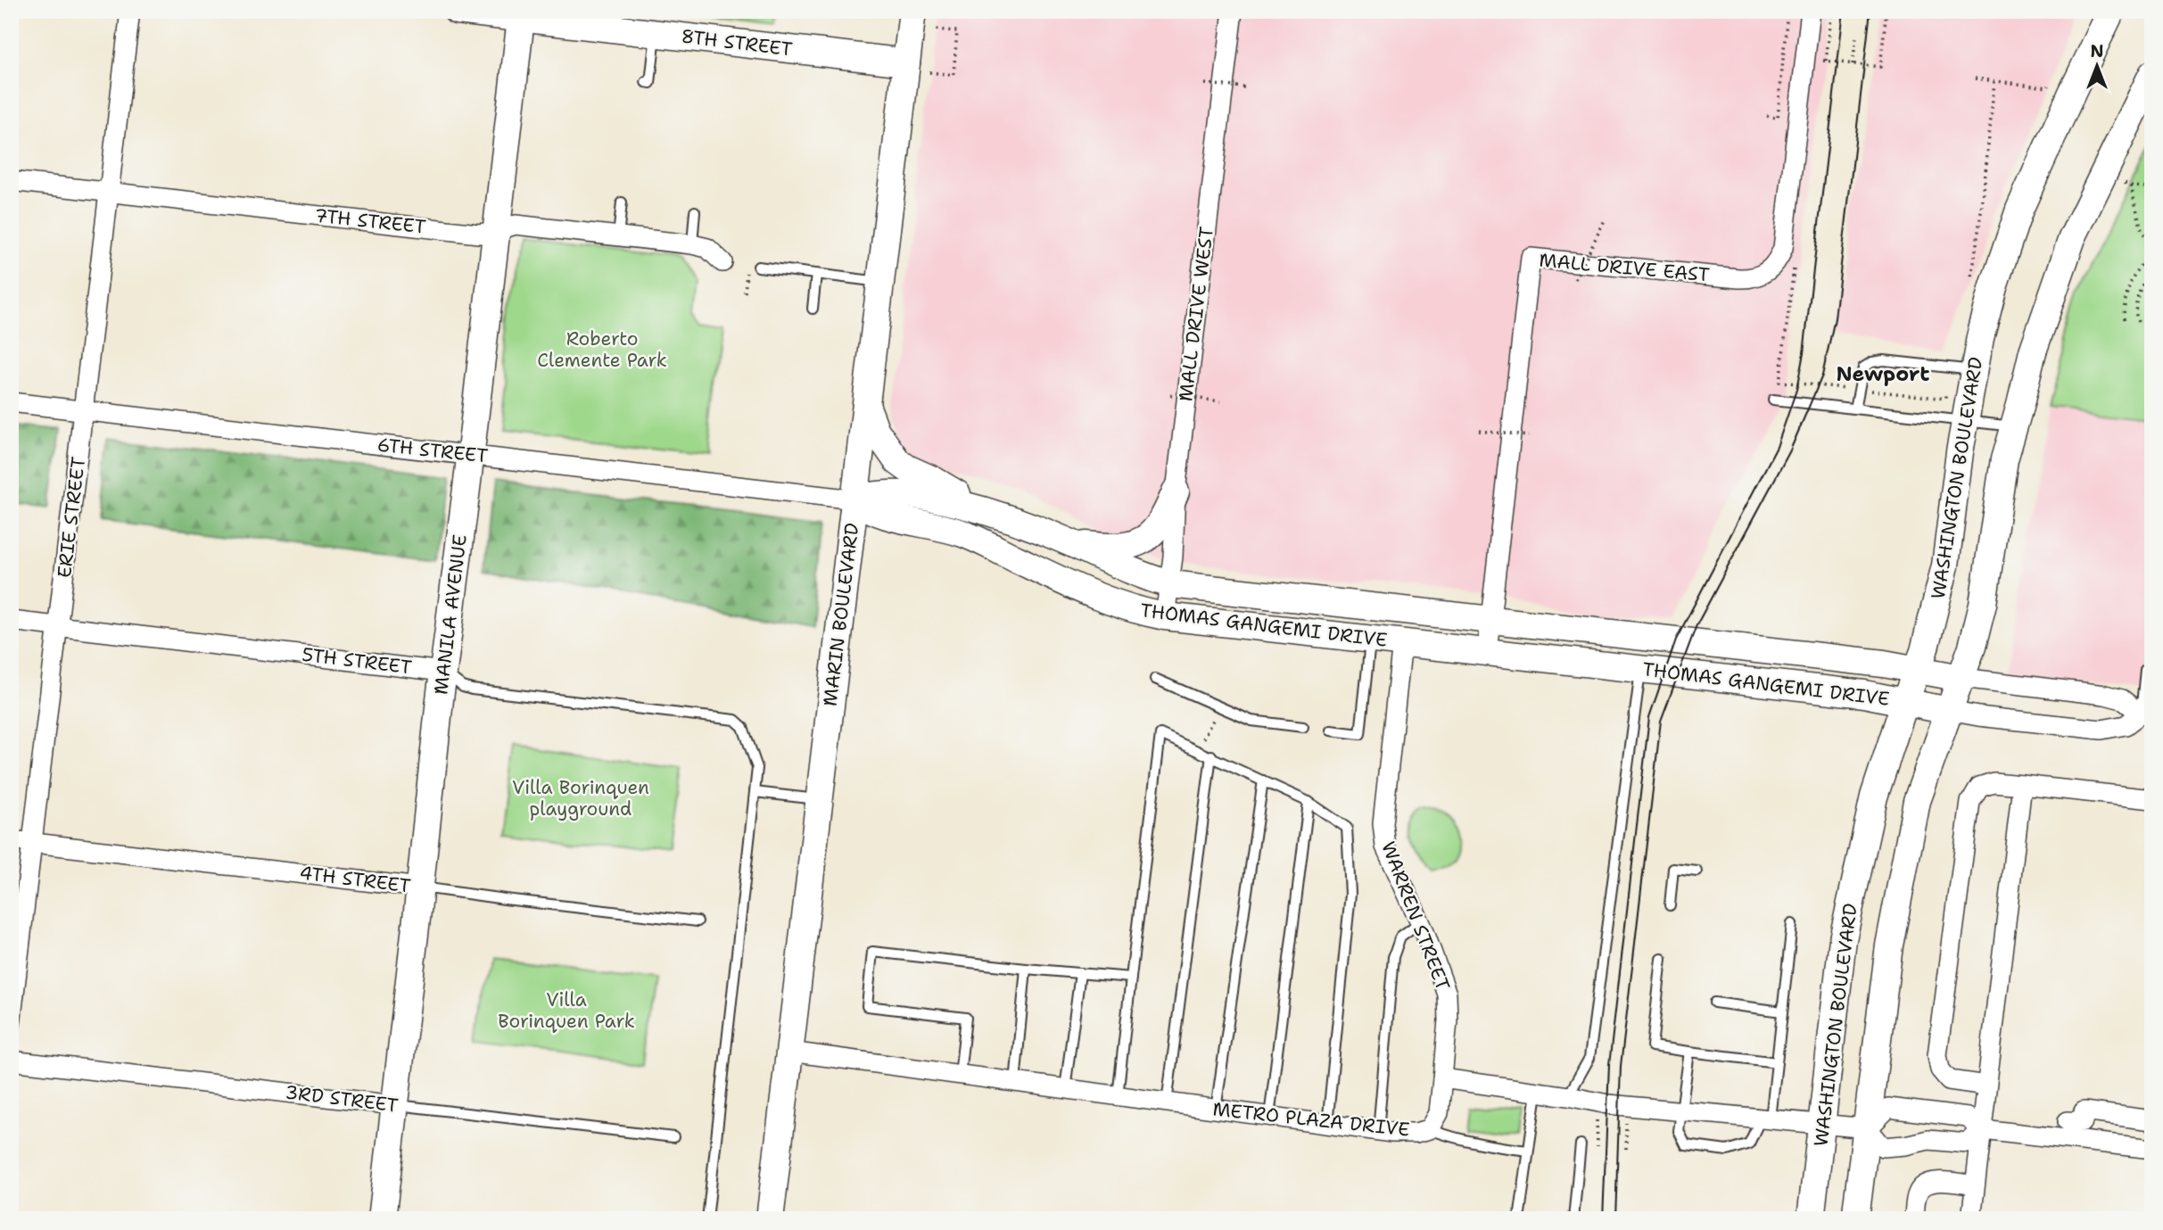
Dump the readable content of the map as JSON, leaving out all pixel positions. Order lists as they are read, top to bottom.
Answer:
{
  "streets": {
    "street": [
      "8TH STREET",
      "7TH STREET",
      "MALL DRIVE EAST",
      "MALL DRIVE WEST",
      "6TH STREET",
      "WASHINGTON BOULEVARD",
      "ERIE STREET",
      "MANILA AVENUE",
      "MARIN BOULEVARD",
      "THOMAS GANGEMI DRIVE",
      "5TH STREET",
      "4TH STREET",
      "WARREN STREET",
      "3RD STREET",
      "METRO PLAZA DRIVE"
    ]
  },
  "crossings": [
    ["8TH STREET", "MANILA AVENUE"],
    ["8TH STREET", "MARIN BOULEVARD"],
    ["7TH STREET", "ERIE STREET"],
    ["7TH STREET", "MANILA AVENUE"],
    ["MALL DRIVE EAST", "THOMAS GANGEMI DRIVE"],
    ["MALL DRIVE WEST", "THOMAS GANGEMI DRIVE"],
    ["6TH STREET", "ERIE STREET"],
    ["6TH STREET", "MANILA AVENUE"],
    ["6TH STREET", "MARIN BOULEVARD"],
    ["6TH STREET", "THOMAS GANGEMI DRIVE"],
    ["WASHINGTON BOULEVARD", "THOMAS GANGEMI DRIVE"],
    ["ERIE STREET", "5TH STREET"],
    ["ERIE STREET", "4TH STREET"],
    ["MANILA AVENUE", "5TH STREET"],
    ["MANILA AVENUE", "4TH STREET"],
    ["MANILA AVENUE", "3RD STREET"],
    ["MARIN BOULEVARD", "THOMAS GANGEMI DRIVE"],
    ["MARIN BOULEVARD", "METRO PLAZA DRIVE"],
    ["THOMAS GANGEMI DRIVE", "WARREN STREET"],
    ["WARREN STREET", "METRO PLAZA DRIVE"]
  ],
  "districts": ["Newport"],
  "parks": ["Roberto Clemente Park", "Villa Borinquen playground", "Villa Borinquen Park"],
  "north": "top"
}
